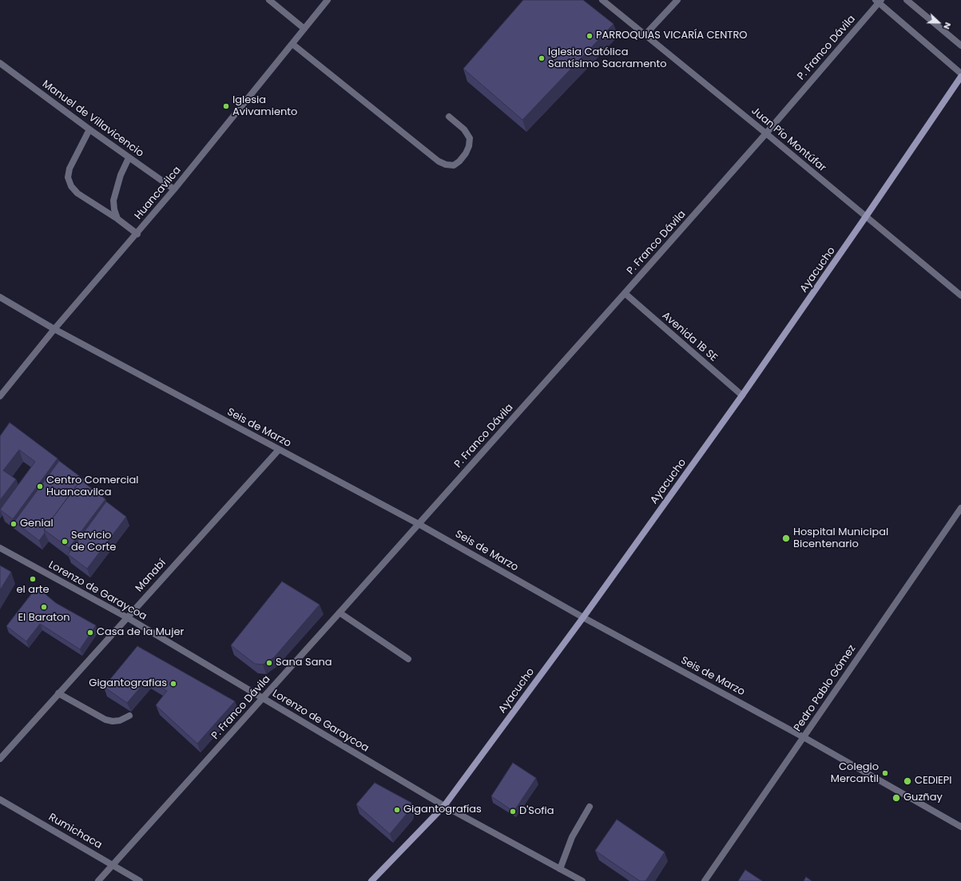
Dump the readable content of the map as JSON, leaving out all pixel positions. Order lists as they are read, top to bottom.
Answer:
{
  "streets": {
    "street": [
      "P. Franco Dávila",
      "Manuel de Villavicencio",
      "Juan Pío Montúfar",
      "Huancavilca",
      "Ayacucho",
      "Avenida 1B SE",
      "Seis de Marzo",
      "Manabí",
      "Lorenzo de Garaycoa",
      "Pedro Pablo Gómez",
      "Rumichaca"
    ]
  },
  "crossings": [
    ["P. Franco Dávila", "Juan Pío Montúfar"],
    ["P. Franco Dávila", "Avenida 1B SE"],
    ["P. Franco Dávila", "Seis de Marzo"],
    ["P. Franco Dávila", "Lorenzo de Garaycoa"],
    ["P. Franco Dávila", "Rumichaca"],
    ["Manuel de Villavicencio", "Huancavilca"],
    ["Juan Pío Montúfar", "Ayacucho"],
    ["Huancavilca", "Seis de Marzo"],
    ["Ayacucho", "Avenida 1B SE"],
    ["Ayacucho", "Seis de Marzo"],
    ["Ayacucho", "Lorenzo de Garaycoa"],
    ["Seis de Marzo", "Manabí"],
    ["Seis de Marzo", "Pedro Pablo Gómez"],
    ["Manabí", "Lorenzo de Garaycoa"]
  ],
  "places": [
    "PARROQUIAS VICARÍA CENTRO",
    "Iglesia Católica Santísimo Sacramento",
    "Iglesia Avivamiento",
    "Centro Comercial Huancavilca",
    "Genial",
    "Hospital Municipal Bicentenario",
    "Servicio de Corte",
    "el arte",
    "El Baraton",
    "Casa de la Mujer",
    "Sana Sana",
    "Gigantografias",
    "Colegio Mercantil",
    "CEDIEPI",
    "Guzñay",
    "Gigantografías",
    "D'Sofia"
  ],
  "north": "right"
}
